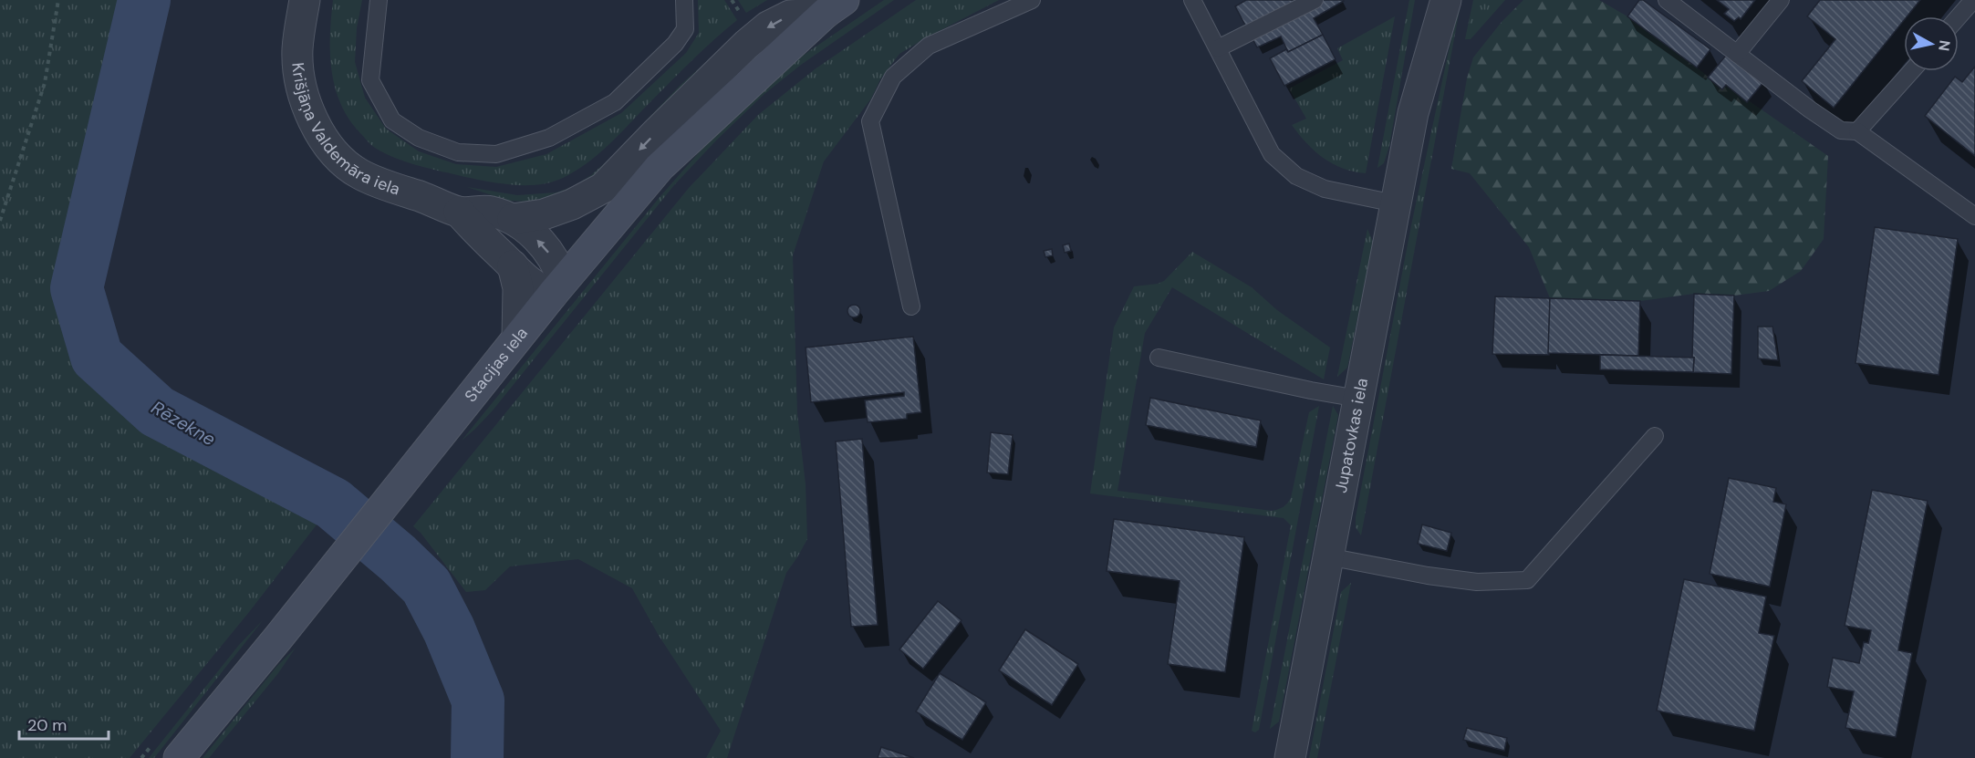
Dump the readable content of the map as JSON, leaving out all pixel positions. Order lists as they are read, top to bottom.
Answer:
{
  "streets": {
    "main road": ["Stacijas iela"],
    "street": ["Krišjāņa Valdemāra iela", "Jupatovkas iela"]
  },
  "water": ["Rēzekne"],
  "scale_bar": "20 m",
  "north": "right"
}
